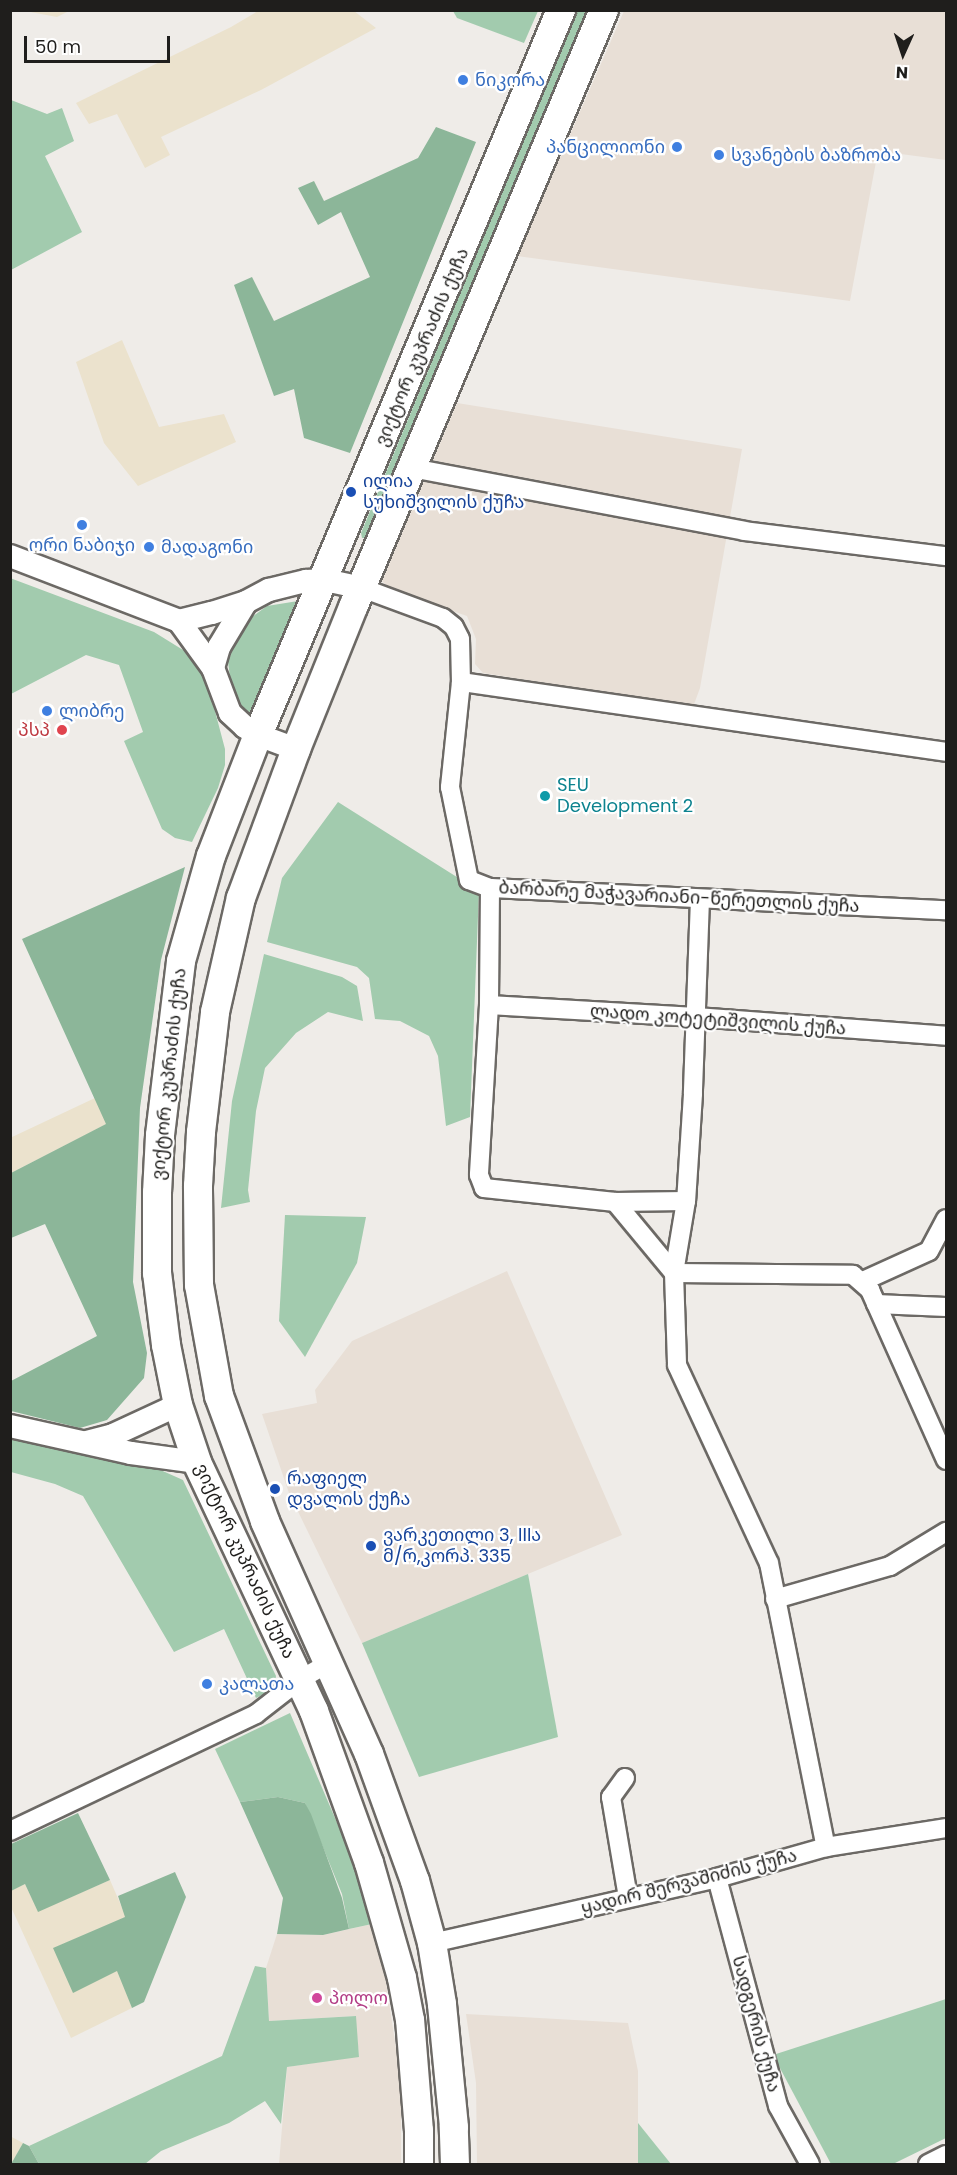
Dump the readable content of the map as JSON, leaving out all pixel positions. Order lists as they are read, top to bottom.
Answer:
{
  "streets": {
    "main road": ["ვიქტორ კუპრაძის ქუჩა"],
    "street": [
      "ბარბარე მაჭავარიანი-წერეთლის ქუჩა",
      "ლადო კოტეტიშვილის ქუჩა",
      "ყადირ შერვაშიძის ქუჩა",
      "სადგერის ქუჩა"
    ]
  },
  "crossings": [
    ["ვიქტორ კუპრაძის ქუჩა", "ბარბარე მაჭავარიანი-წერეთლის ქუჩა"],
    ["ვიქტორ კუპრაძის ქუჩა", "ყადირ შერვაშიძის ქუჩა"],
    ["ყადირ შერვაშიძის ქუჩა", "სადგერის ქუჩა"]
  ],
  "places": [
    "ნიკორა",
    "პანცილიონი",
    "სვანების ბაზრობა",
    "ილია სუხიშვილის ქუჩა",
    "ორი ნაბიჯი",
    "მადაგონი",
    "ლიბრე",
    "პსპ",
    "SEU Development 2",
    "რაფიელ დვალის ქუჩა",
    "ვარკეთილი 3, IIIა მ/რ,კორპ. 335",
    "კალათა",
    "პოლო"
  ],
  "scale_bar": "50 m",
  "north": "bottom"
}
